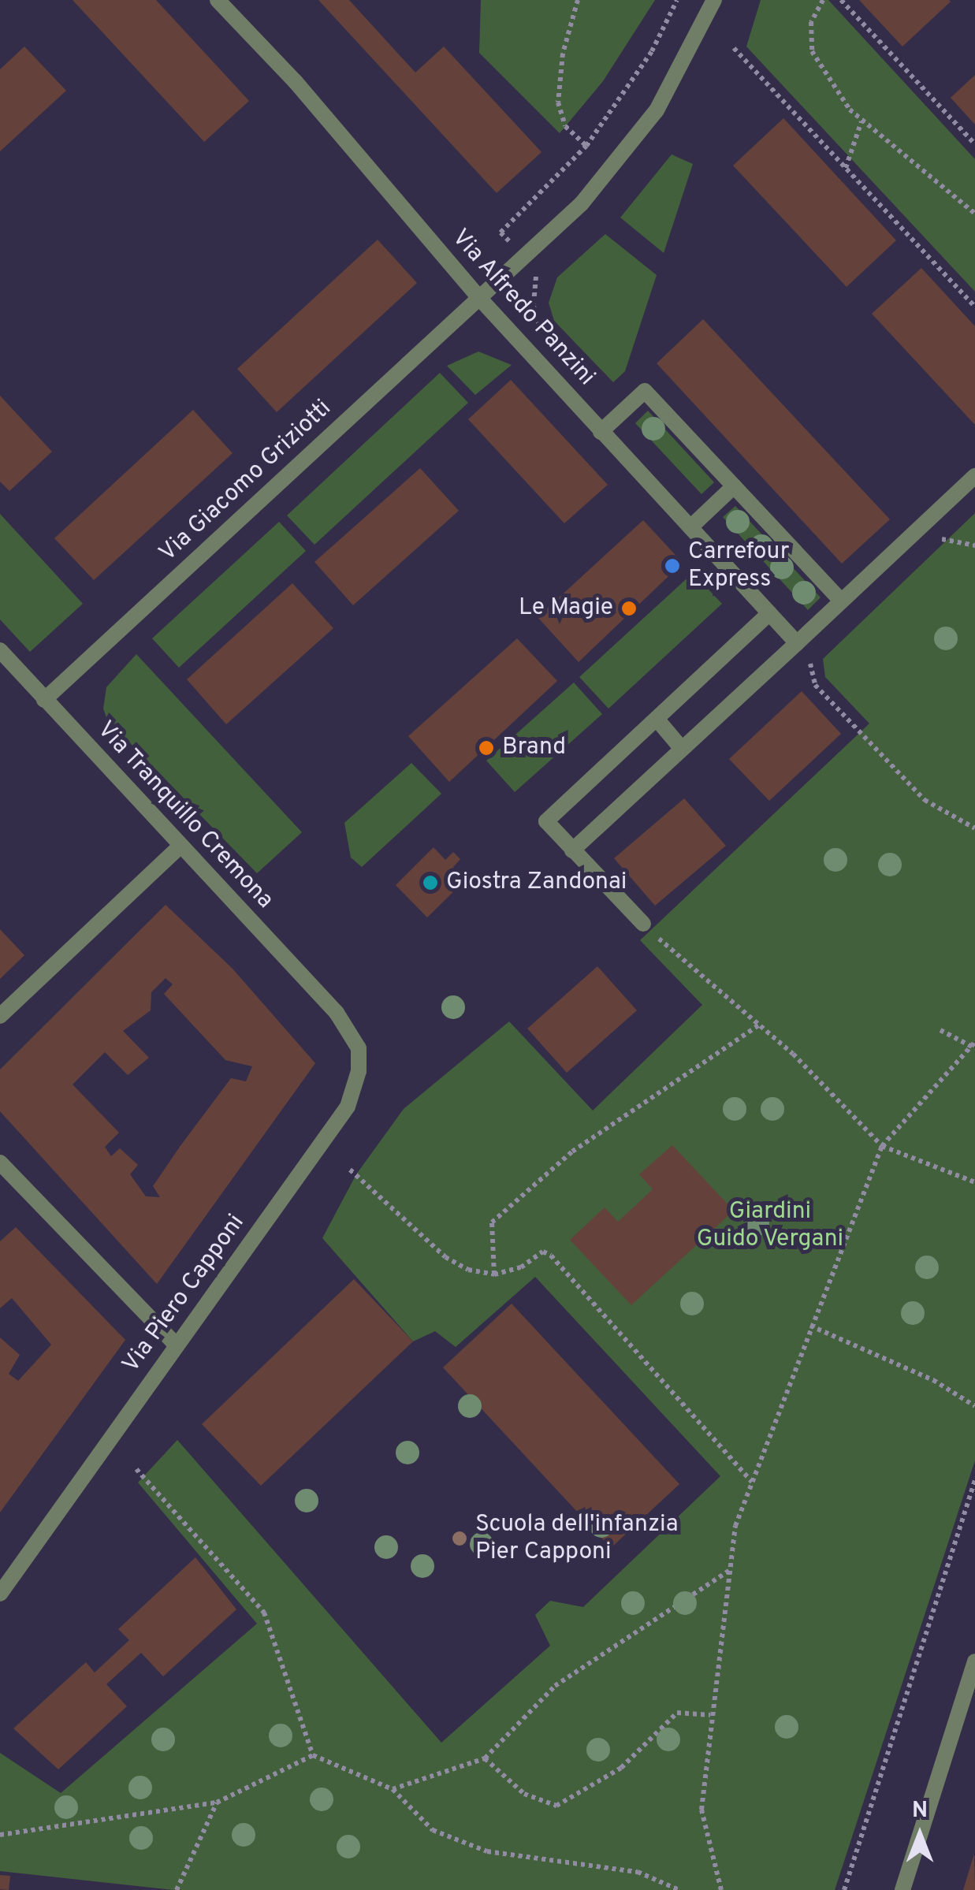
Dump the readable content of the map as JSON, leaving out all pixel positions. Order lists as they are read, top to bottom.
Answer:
{
  "streets": {
    "street": [
      "Via Alfredo Panzini",
      "Via Giacomo Griziotti",
      "Via Tranquillo Cremona",
      "Via Piero Capponi"
    ]
  },
  "crossings": [
    ["Via Alfredo Panzini", "Via Giacomo Griziotti"],
    ["Via Giacomo Griziotti", "Via Tranquillo Cremona"],
    ["Via Tranquillo Cremona", "Via Piero Capponi"]
  ],
  "parks": ["Giardini Guido Vergani"],
  "places": [
    "Carrefour Express",
    "Le Magie",
    "Brand",
    "Giostra Zandonai",
    "Scuola dell'infanzia Pier Capponi"
  ],
  "north": "top"
}
